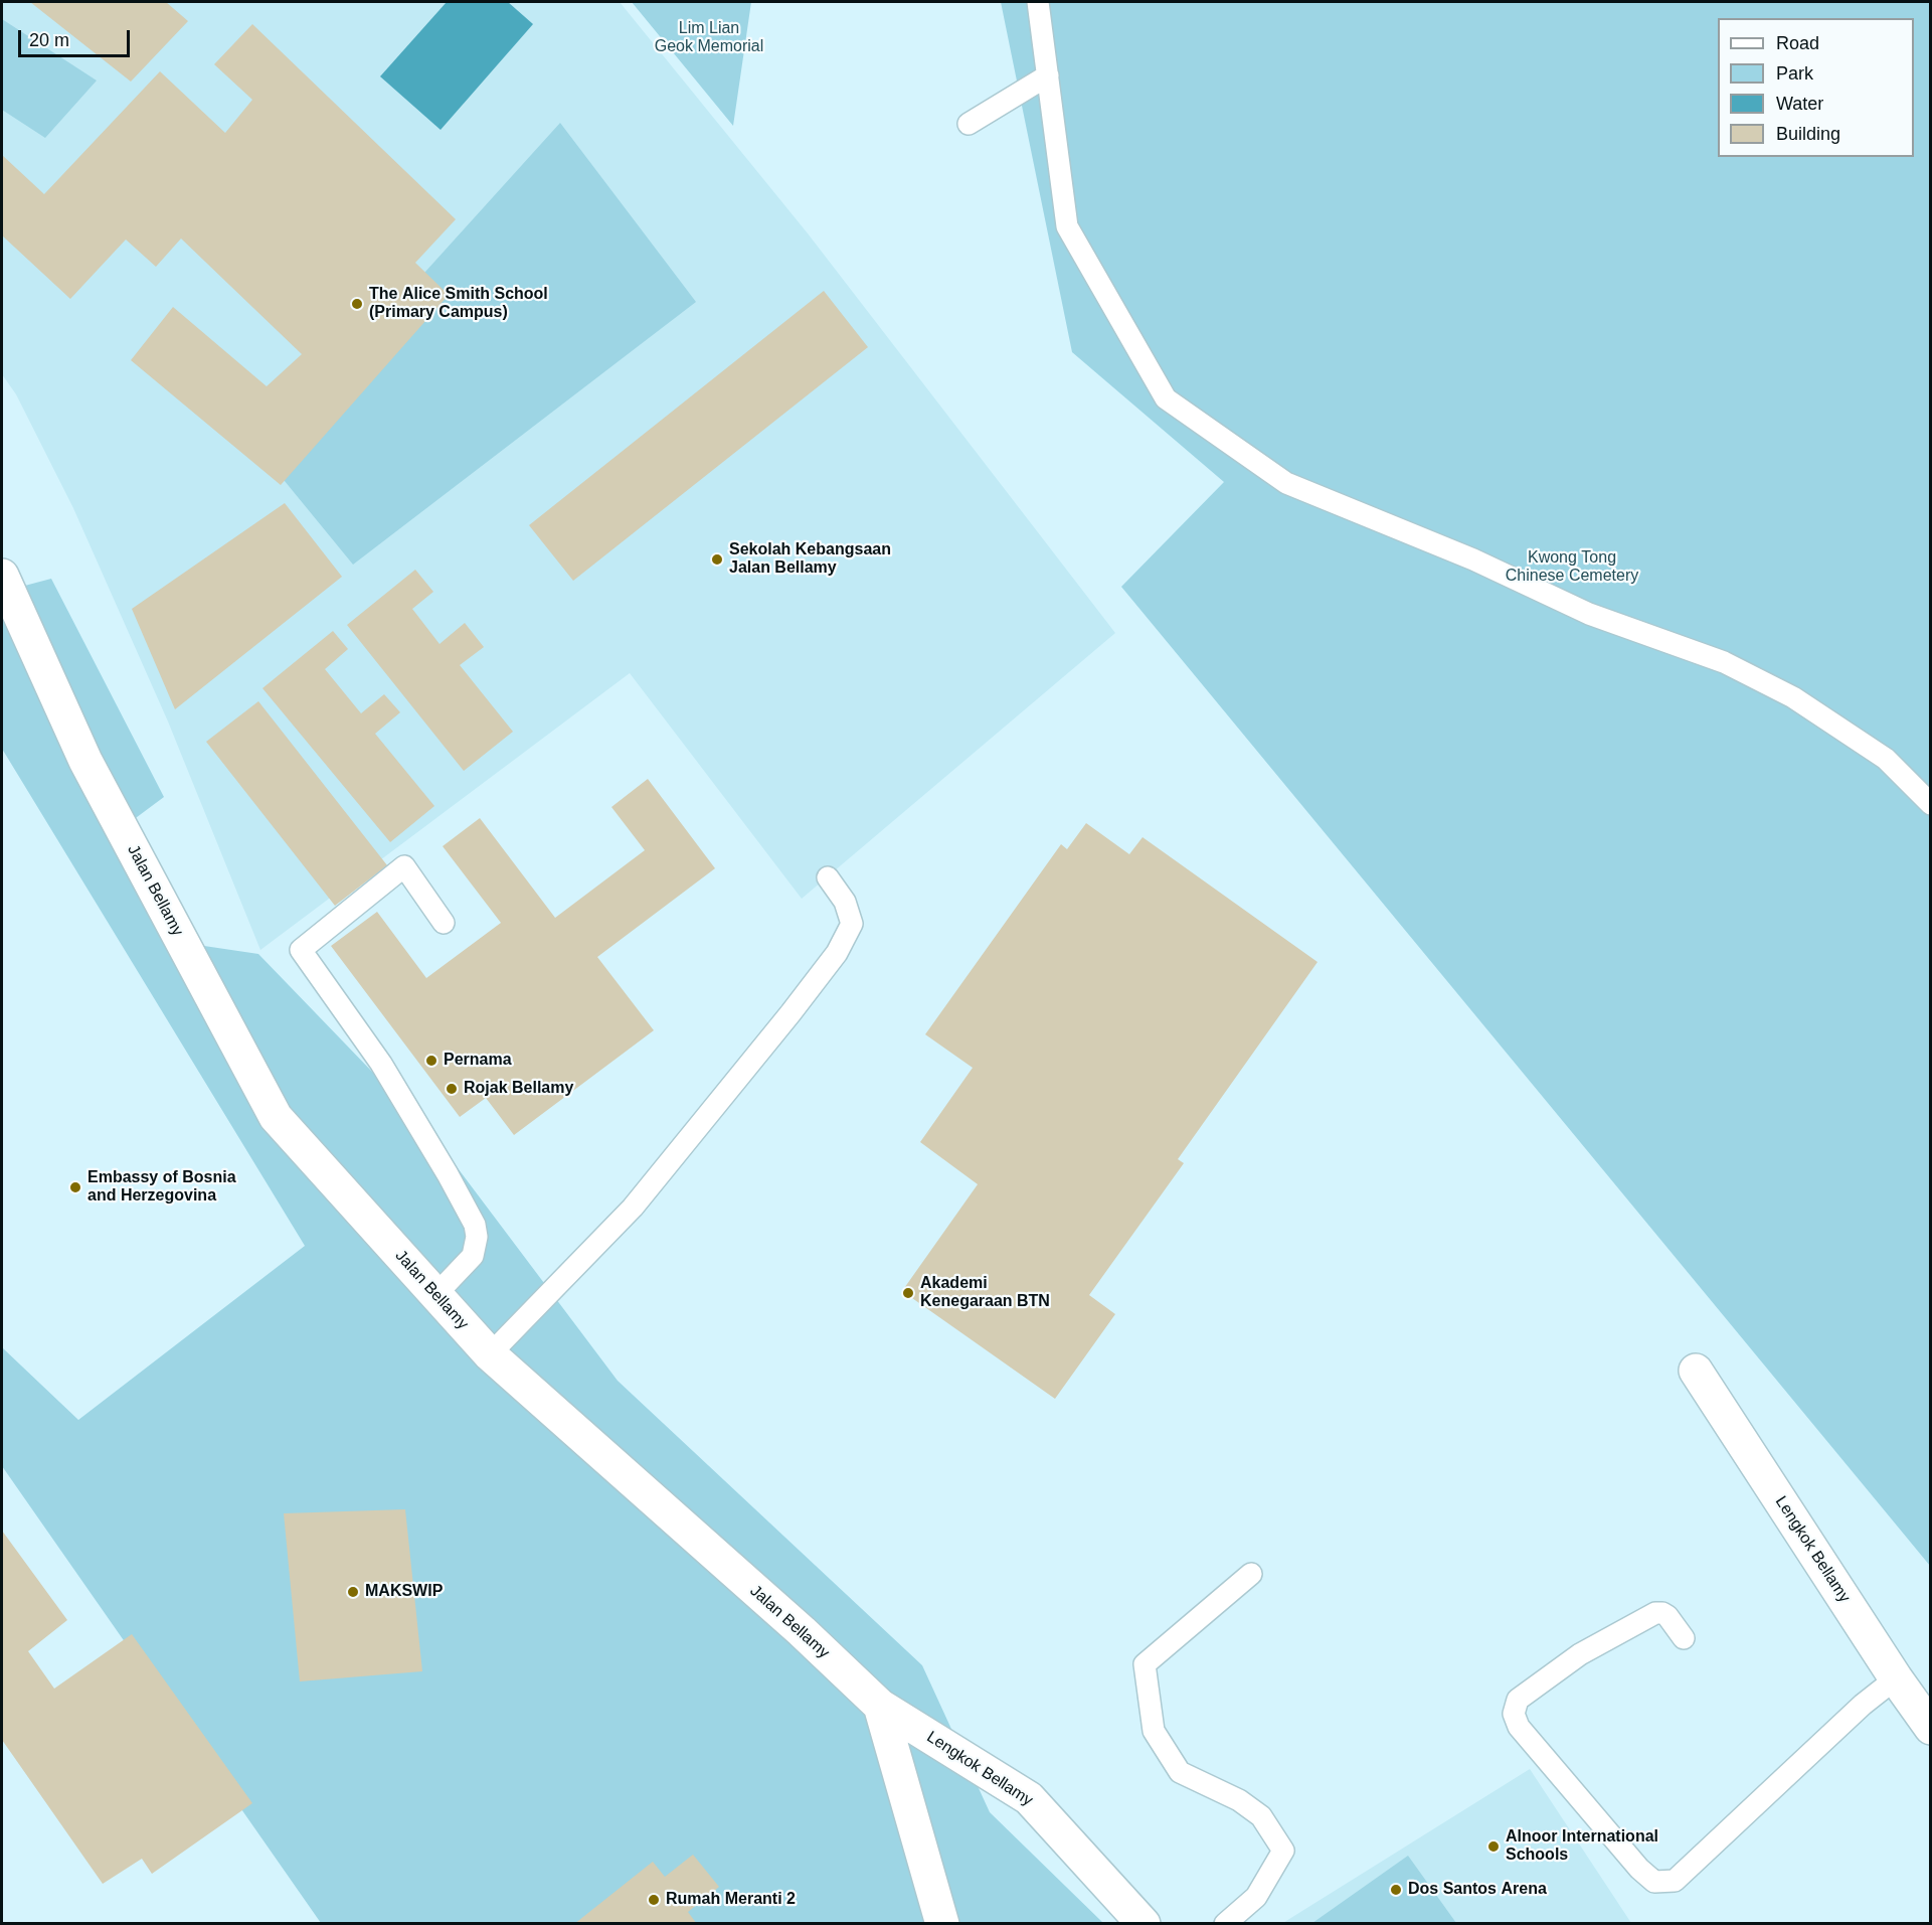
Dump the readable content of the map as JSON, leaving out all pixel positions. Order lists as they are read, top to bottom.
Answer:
{
  "streets": {
    "street": ["Jalan Bellamy", "Lengkok Bellamy"]
  },
  "crossings": [
    ["Jalan Bellamy", "Lengkok Bellamy"]
  ],
  "parks": ["Lim Lian Geok Memorial", "Kwong Tong Chinese Cemetery"],
  "places": [
    "The Alice Smith School (Primary Campus)",
    "Sekolah Kebangsaan Jalan Bellamy",
    "Pernama",
    "Rojak Bellamy",
    "Embassy of Bosnia and Herzegovina",
    "Akademi Kenegaraan BTN",
    "MAKSWIP",
    "Alnoor International Schools",
    "Dos Santos Arena",
    "Rumah Meranti 2"
  ],
  "legend": [
    "Road",
    "Park",
    "Water",
    "Building"
  ],
  "scale_bar": "20 m"
}
